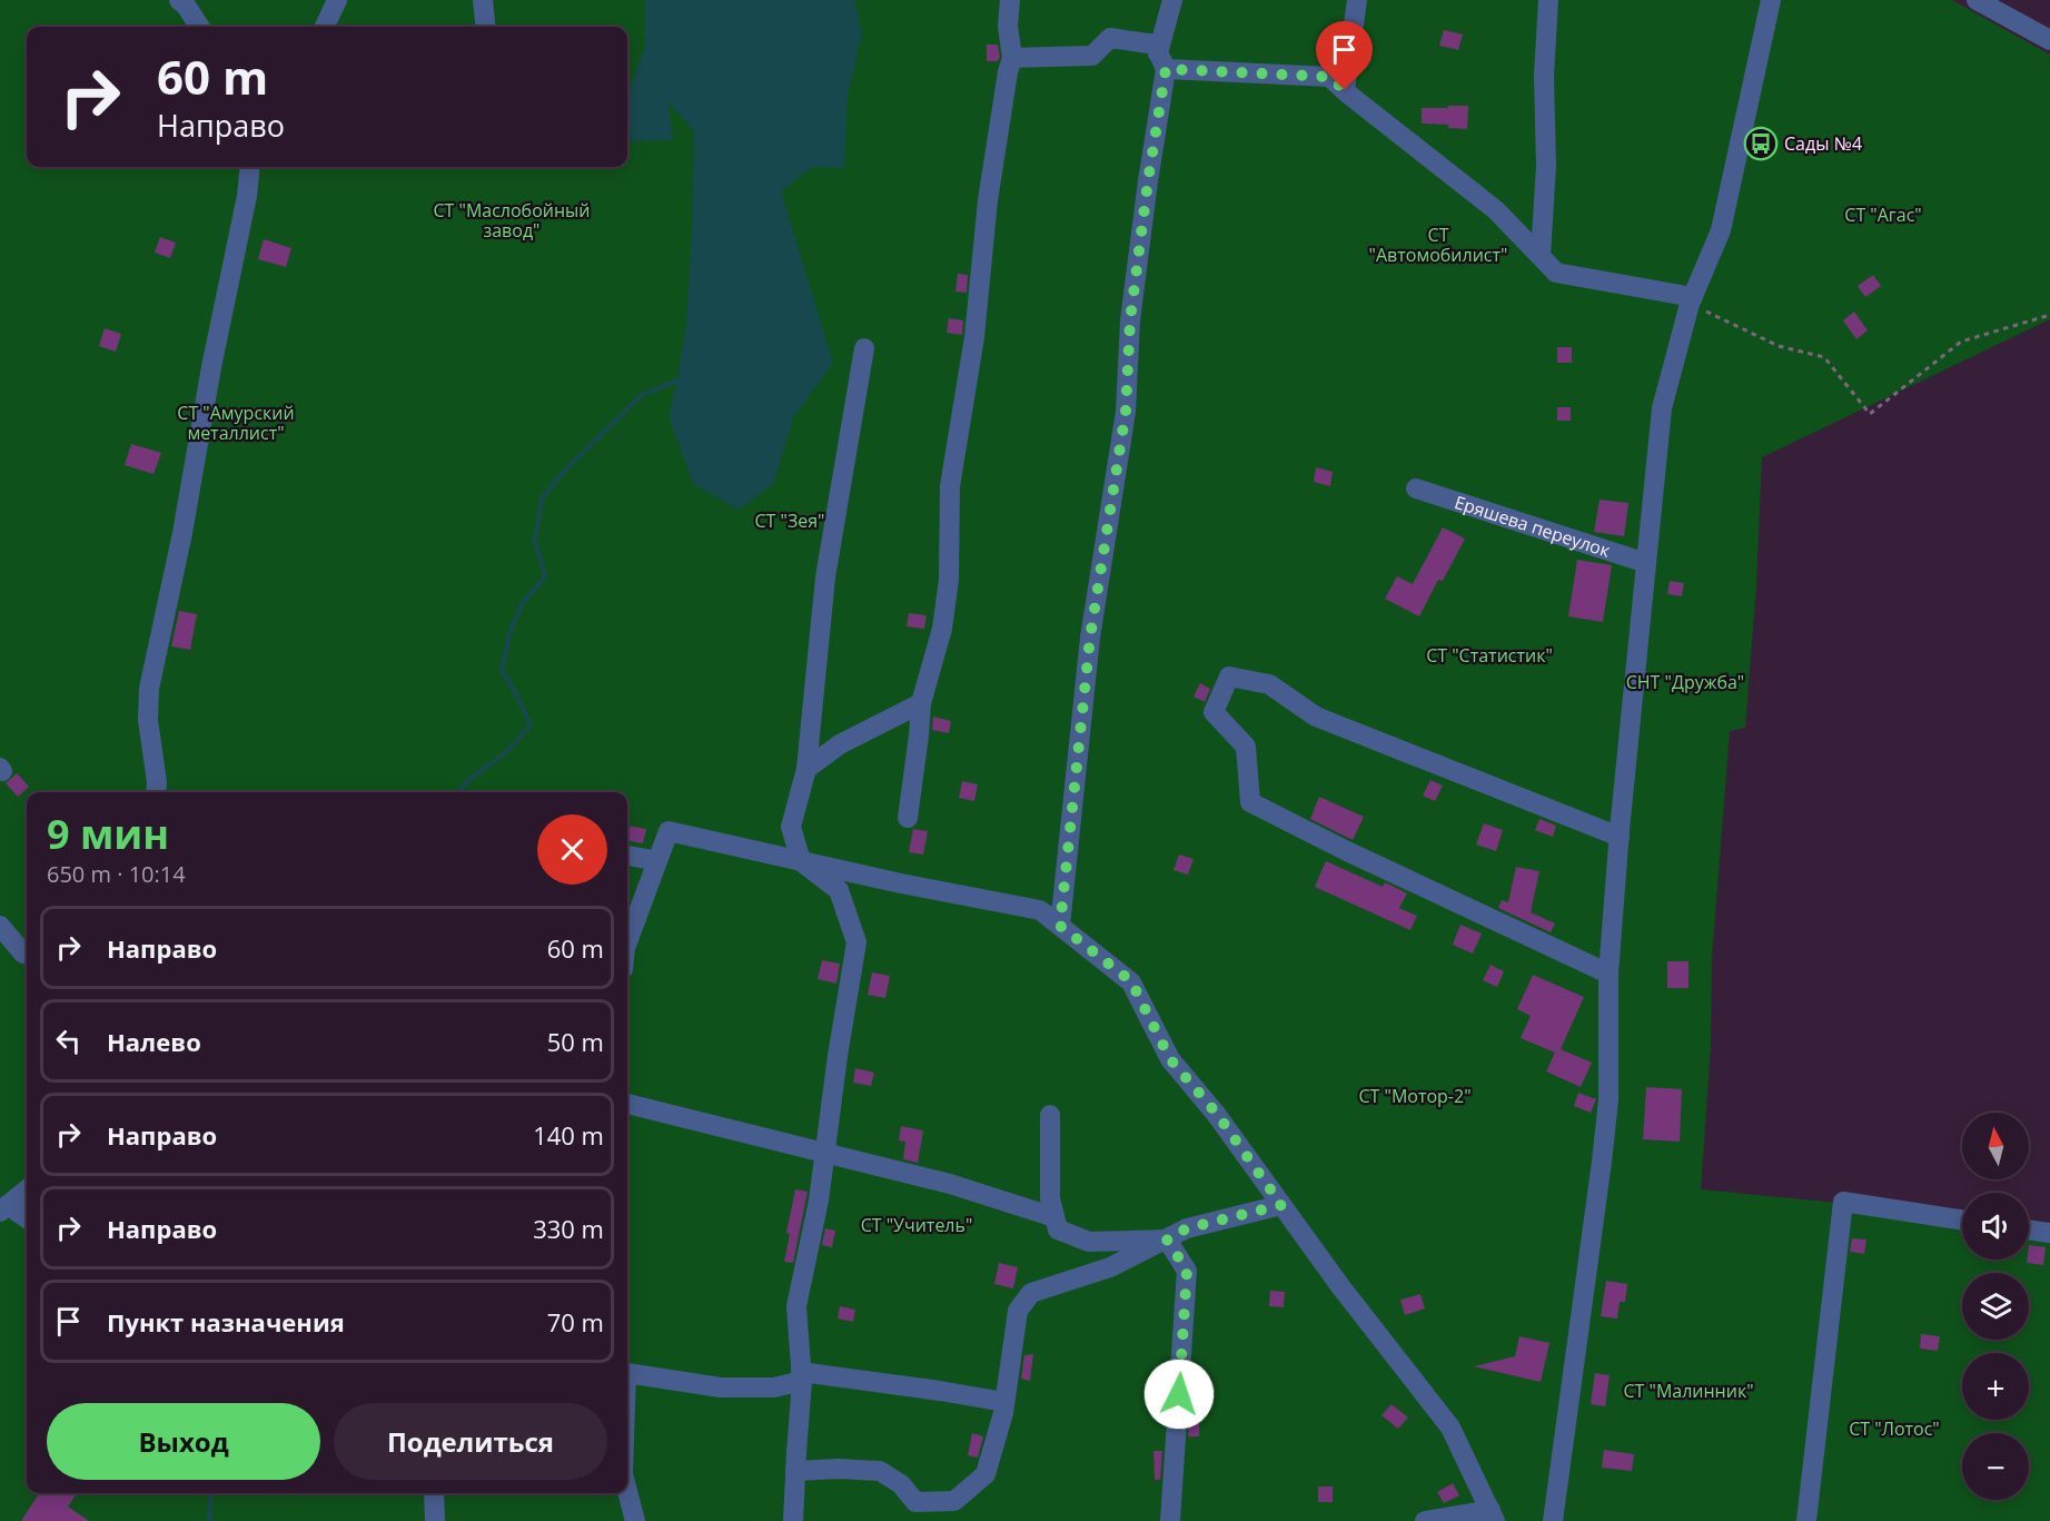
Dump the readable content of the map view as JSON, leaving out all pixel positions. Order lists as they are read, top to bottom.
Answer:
{
  "streets": {
    "street": ["Еряшева переулок"]
  },
  "parks": [
    "СТ \"Маслобойный завод\"",
    "СТ \"Агас\"",
    "СТ \"Автомобилист\"",
    "СТ \"Амурский металлист\"",
    "СТ \"Зея\"",
    "СТ \"Статистик\"",
    "СНТ \"Дружба\"",
    "СТ \"Мотор-2\"",
    "СТ \"Учитель\"",
    "СТ \"Малинник\"",
    "СТ \"Лотос\""
  ],
  "places": {
    "bus stop": ["Сады №4"]
  },
  "north": "top",
  "page": {
    "turn": ["60 m", "Направо"],
    "heading": ["9 мин", "650 m · 10:14"],
    "list": [
      {
        "name": "Направо",
        "value": "60 m"
      },
      {
        "name": "Налево",
        "value": "50 m"
      },
      {
        "name": "Направо",
        "value": "140 m"
      },
      {
        "name": "Направо",
        "value": "330 m"
      },
      {
        "name": "Пункт назначения",
        "value": "70 m"
      }
    ],
    "map_buttons": ["+", "−"],
    "buttons": ["Выход", "Поделиться"]
  }
}
